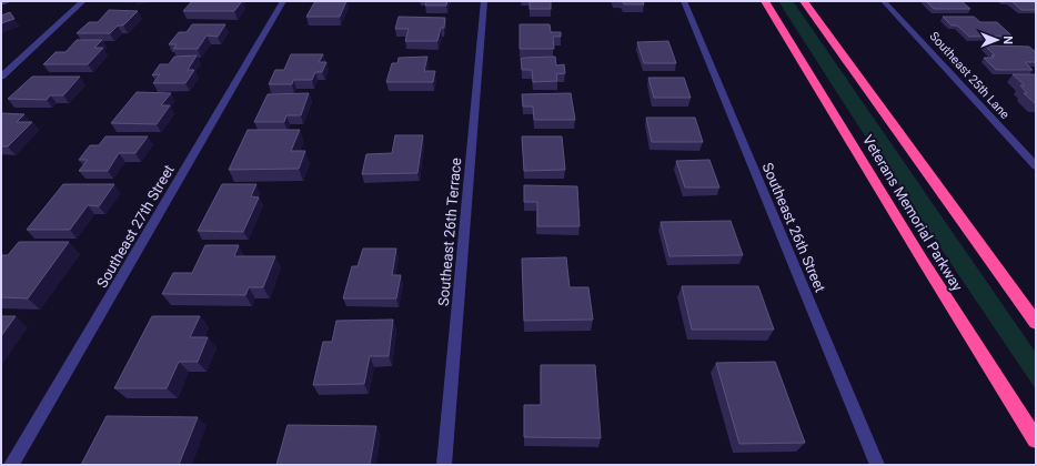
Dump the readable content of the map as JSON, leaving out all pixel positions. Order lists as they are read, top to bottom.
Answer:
{
  "streets": {
    "highway": ["Veterans Memorial Parkway"],
    "street": [
      "Southeast 25th Lane",
      "Southeast 27th Street",
      "Southeast 26th Street",
      "Southeast 26th Terrace"
    ]
  },
  "north": "right"
}
